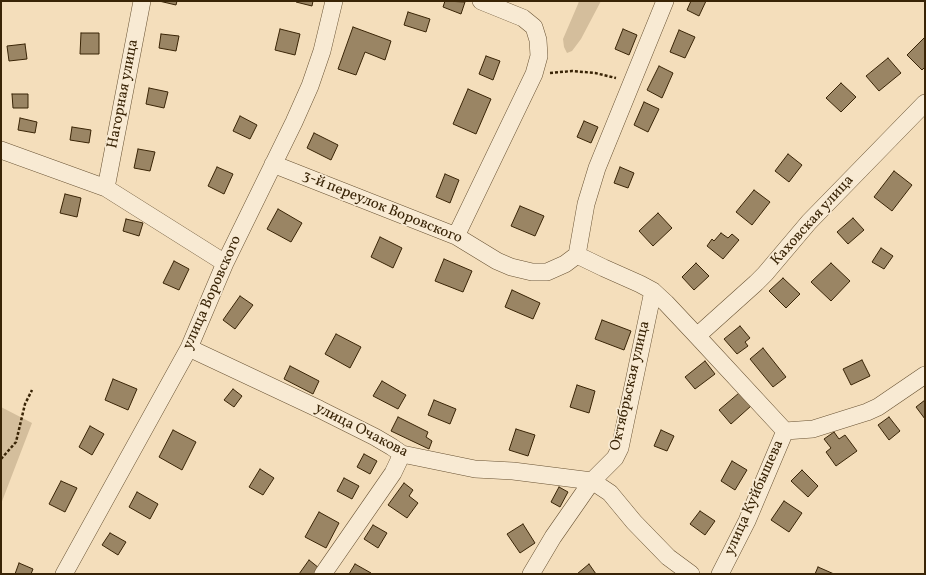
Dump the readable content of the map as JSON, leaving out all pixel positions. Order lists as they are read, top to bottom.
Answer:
{
  "streets": {
    "street": [
      "Нагорная улица",
      "3-й переулок Воровского",
      "Каховская улица",
      "улица Воровского",
      "Октябрьская улица",
      "улица Очакова",
      "улица Куйбышева"
    ]
  },
  "crossings": [
    ["3-й переулок Воровского", "улица Воровского"],
    ["улица Воровского", "улица Очакова"],
    ["Октябрьская улица", "улица Очакова"]
  ]
}
